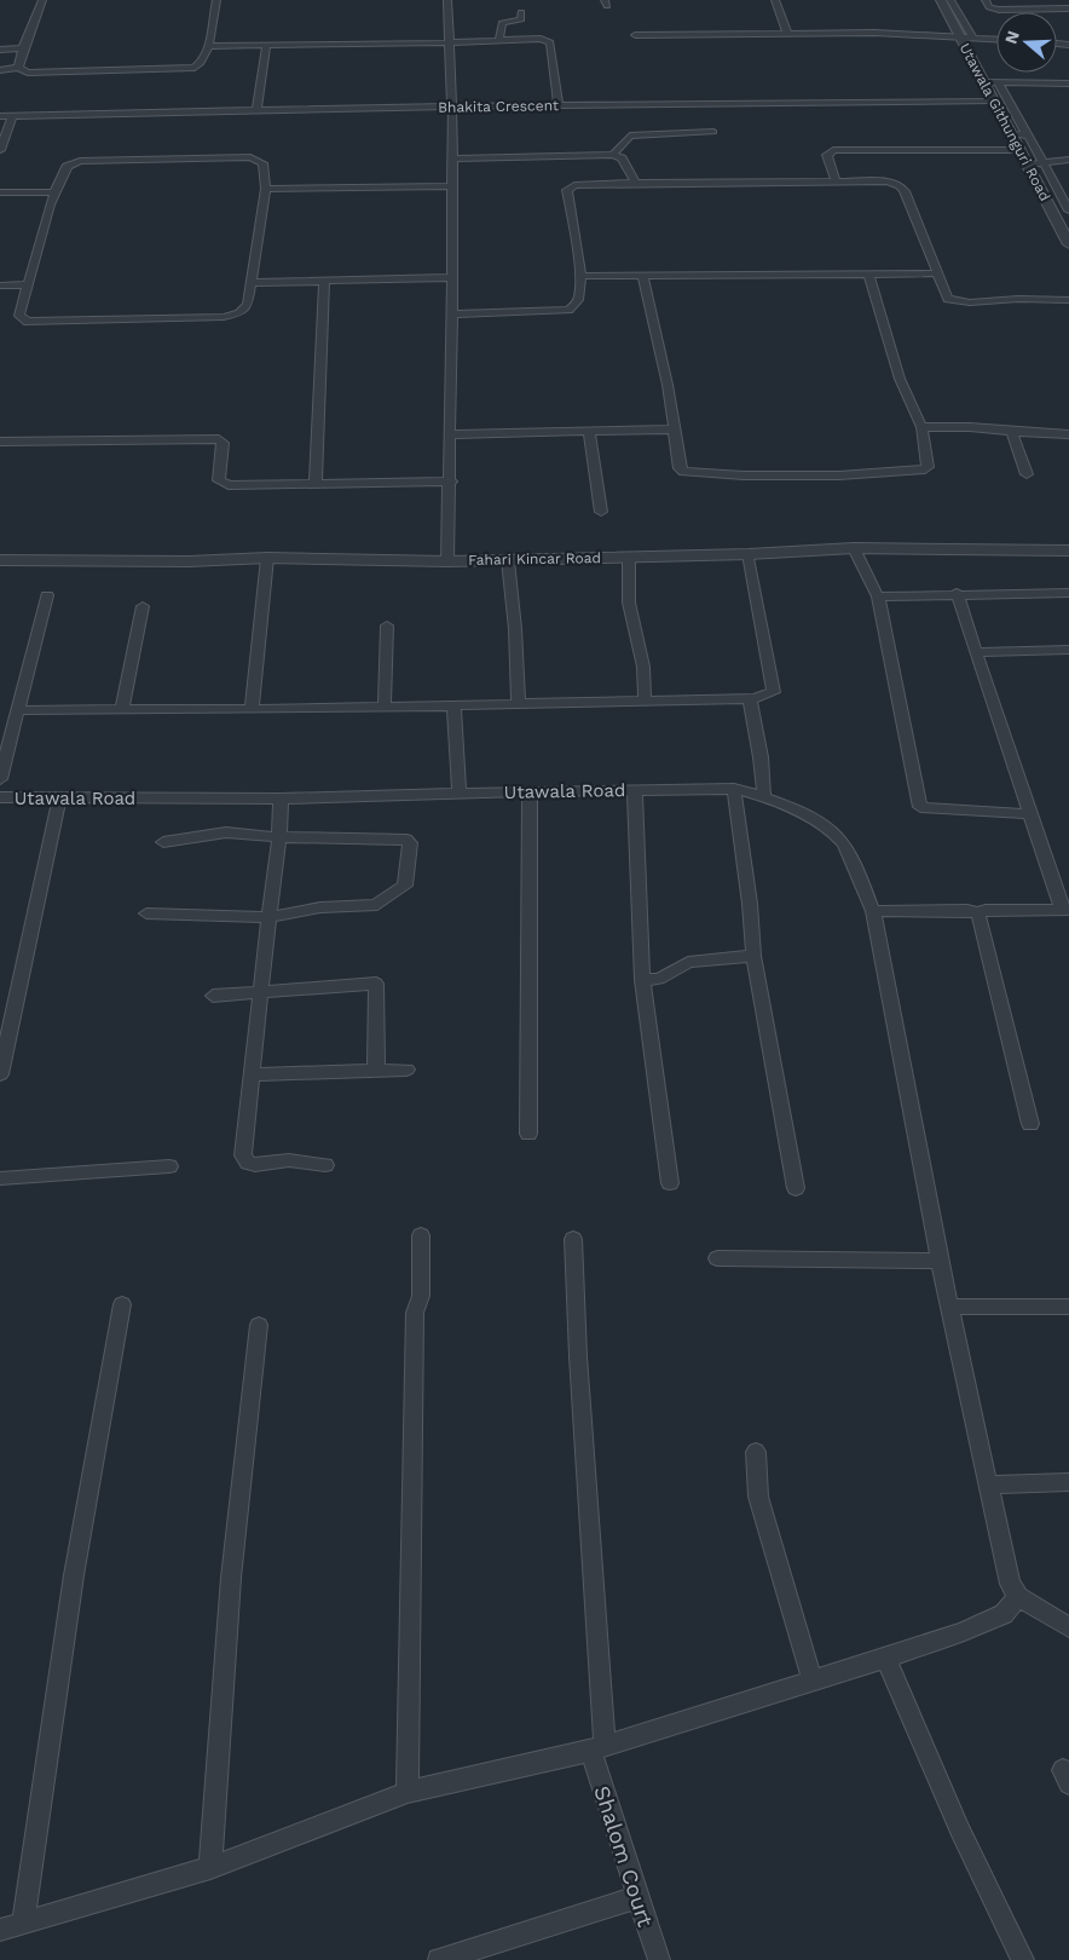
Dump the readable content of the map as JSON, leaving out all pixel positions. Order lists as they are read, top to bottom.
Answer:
{
  "streets": {
    "street": [
      "Bhakita Crescent",
      "Utawala Githunguri Road",
      "Fahari Kincar Road",
      "Utawala Road",
      "Shalom Court"
    ]
  },
  "crossings": [
    ["Bhakita Crescent", "Utawala Githunguri Road"]
  ],
  "north": "left"
}
